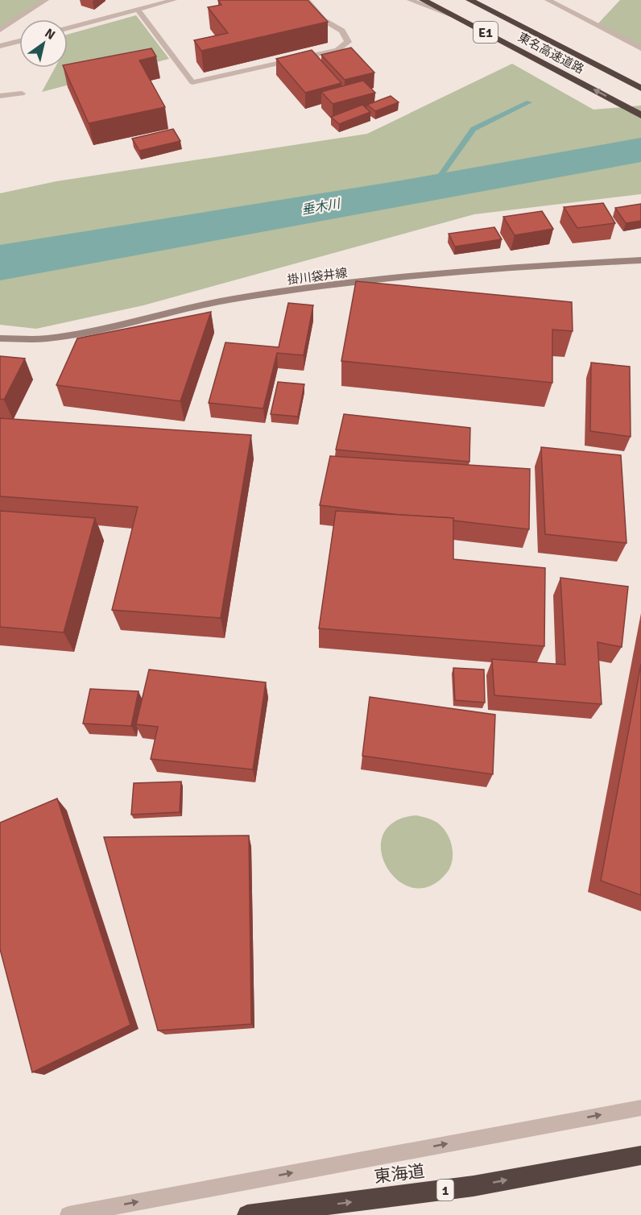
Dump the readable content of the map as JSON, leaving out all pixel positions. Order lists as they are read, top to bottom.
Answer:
{
  "streets": {
    "highway": [
      "E1",
      "東名高速道路",
      "東海道",
      "1"
    ],
    "main road": ["掛川袋井線"]
  },
  "one_way": ["東海道"],
  "water": ["垂木川"],
  "north": "top right"
}
